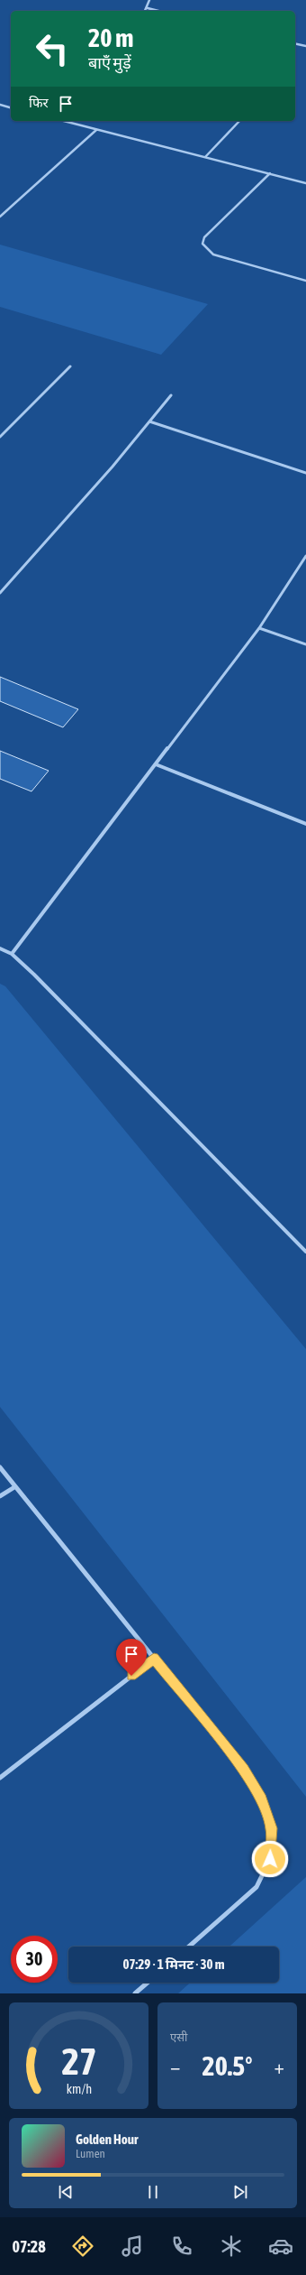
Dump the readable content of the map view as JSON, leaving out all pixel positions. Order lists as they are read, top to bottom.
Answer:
{
  "page": {
    "turn": ["20 m", "बाएँ मुड़ें"],
    "then": "फिर",
    "limit": "30",
    "trip": "07:29 · 1 मिनट · 30 m",
    "tile": "एसी",
    "heat": ["−", "20.5°", "+"],
    "song": ["Golden Hour", "Lumen"],
    "tabs": "07:28",
    "gauge": ["27", "km/h"]
  }
}
